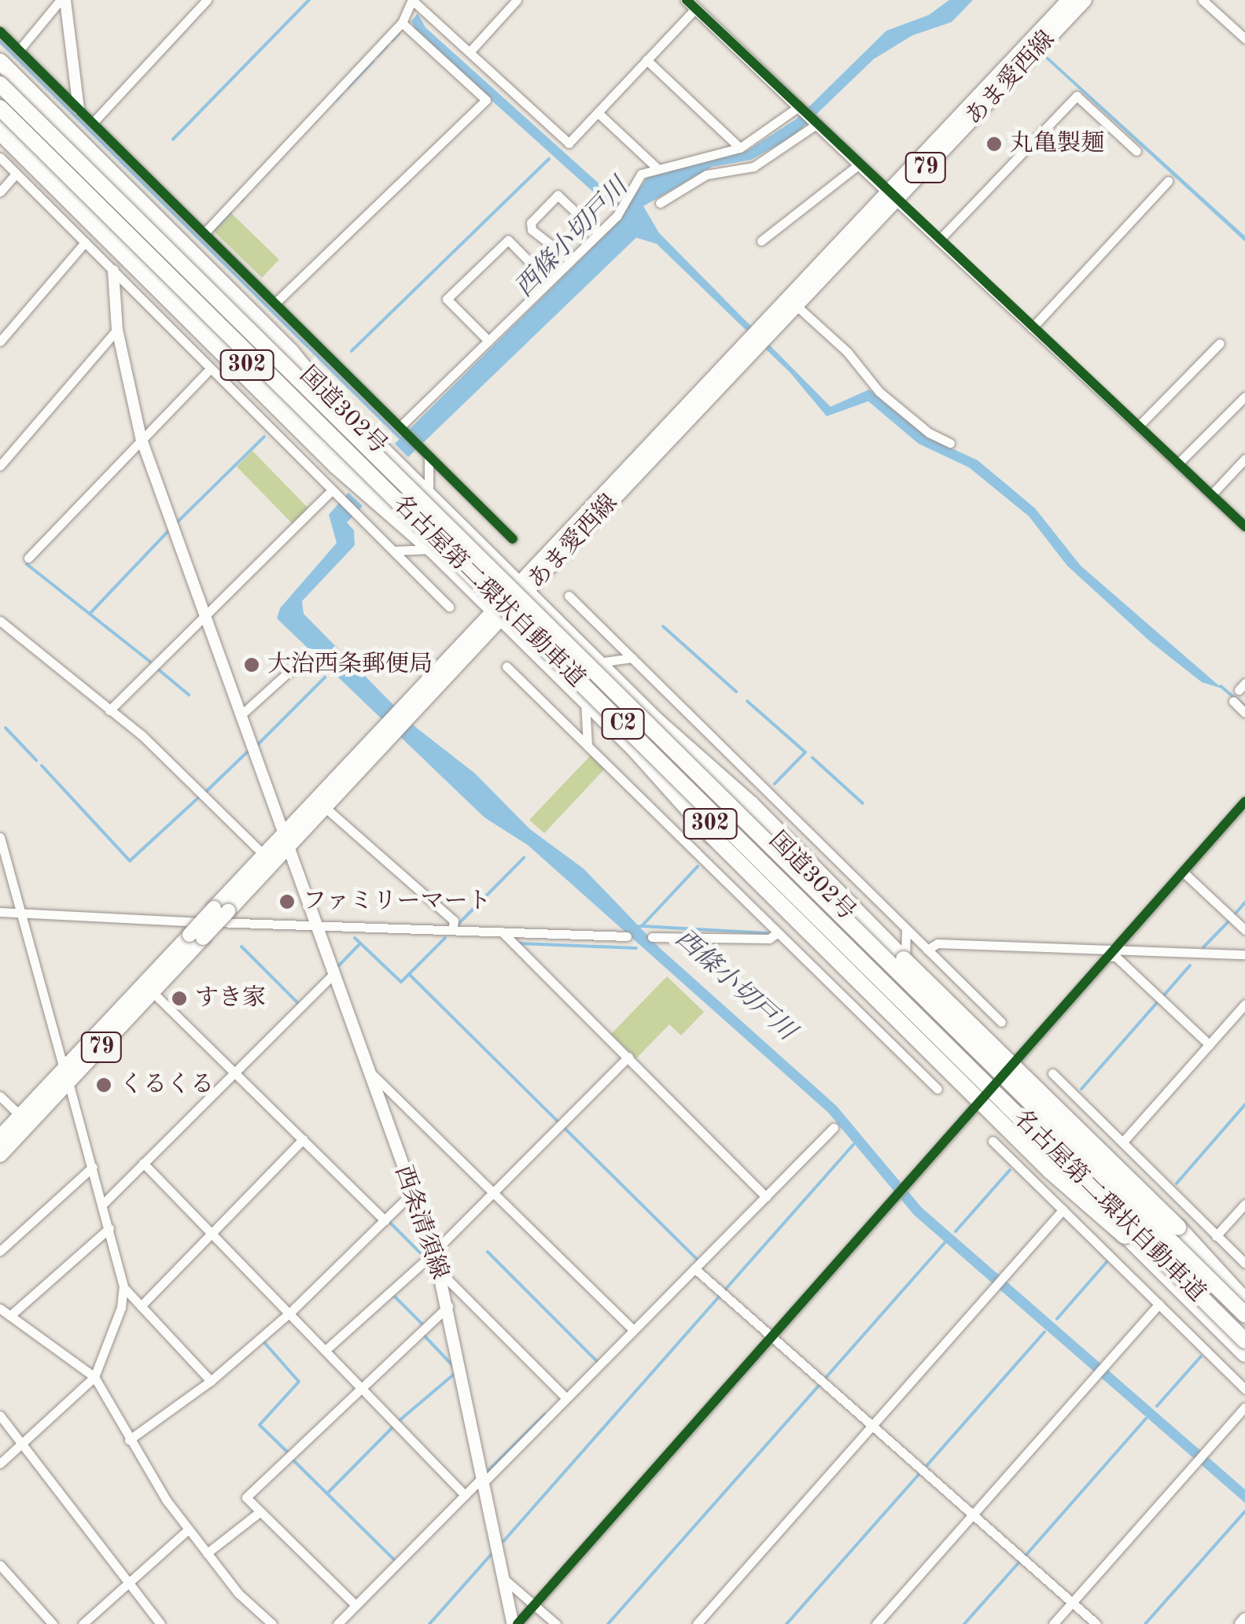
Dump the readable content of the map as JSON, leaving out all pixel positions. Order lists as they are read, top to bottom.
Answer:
{
  "streets": {
    "highway": [
      "302",
      "国道302号",
      "名古屋第二環状自動車道",
      "C2"
    ],
    "main road": ["あま愛西線", "79", "西条清須線"]
  },
  "crossings": [
    ["あま愛西線", "国道302号"],
    ["あま愛西線", "西条清須線"],
    ["国道302号", "名古屋第二環状自動車道"]
  ],
  "water": ["西條小切戸川"],
  "places": [
    "丸亀製麺",
    "大治西条郵便局",
    "ファミリーマート",
    "すき家",
    "くるくる"
  ]
}
